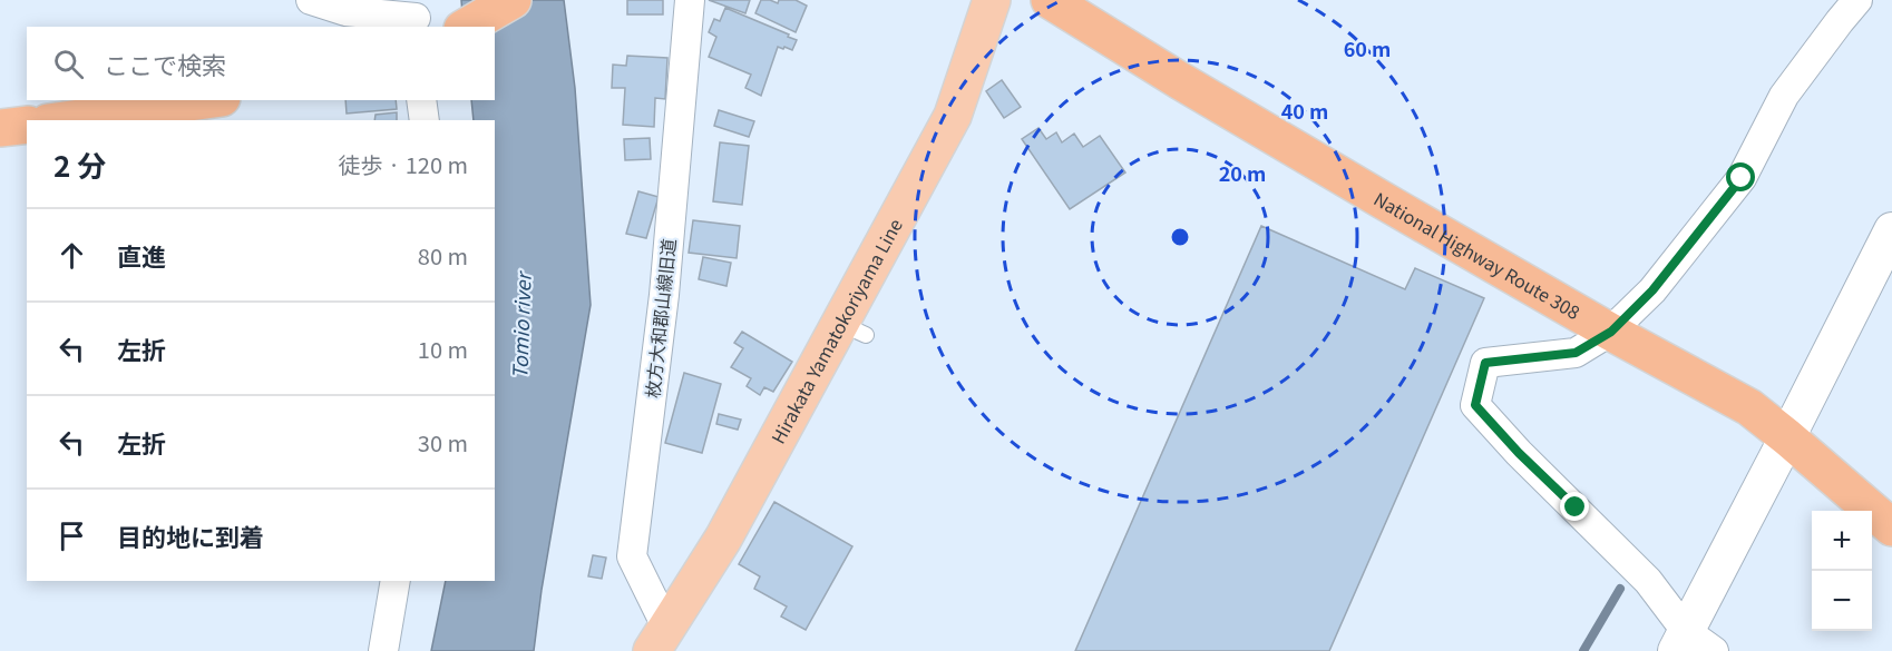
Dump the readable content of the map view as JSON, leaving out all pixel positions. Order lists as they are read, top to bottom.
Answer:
{
  "streets": {
    "highway": ["National Highway Route 308"],
    "main road": ["Hirakata Yamatokoriyama Line"],
    "street": ["枚方大和郡山線旧道"]
  },
  "crossings": [
    ["枚方大和郡山線旧道", "Hirakata Yamatokoriyama Line"]
  ],
  "water": ["Tomio river"],
  "page": {
    "search": "ここで検索",
    "heading": ["2 分", "徒歩 · 120 m"],
    "list": [
      ["直進", "80 m"],
      ["左折", "10 m"],
      ["左折", "30 m"],
      "目的地に到着"
    ],
    "map_buttons": ["+", "−"]
  },
  "rings": ["60 m", "40 m", "20 m"]
}
